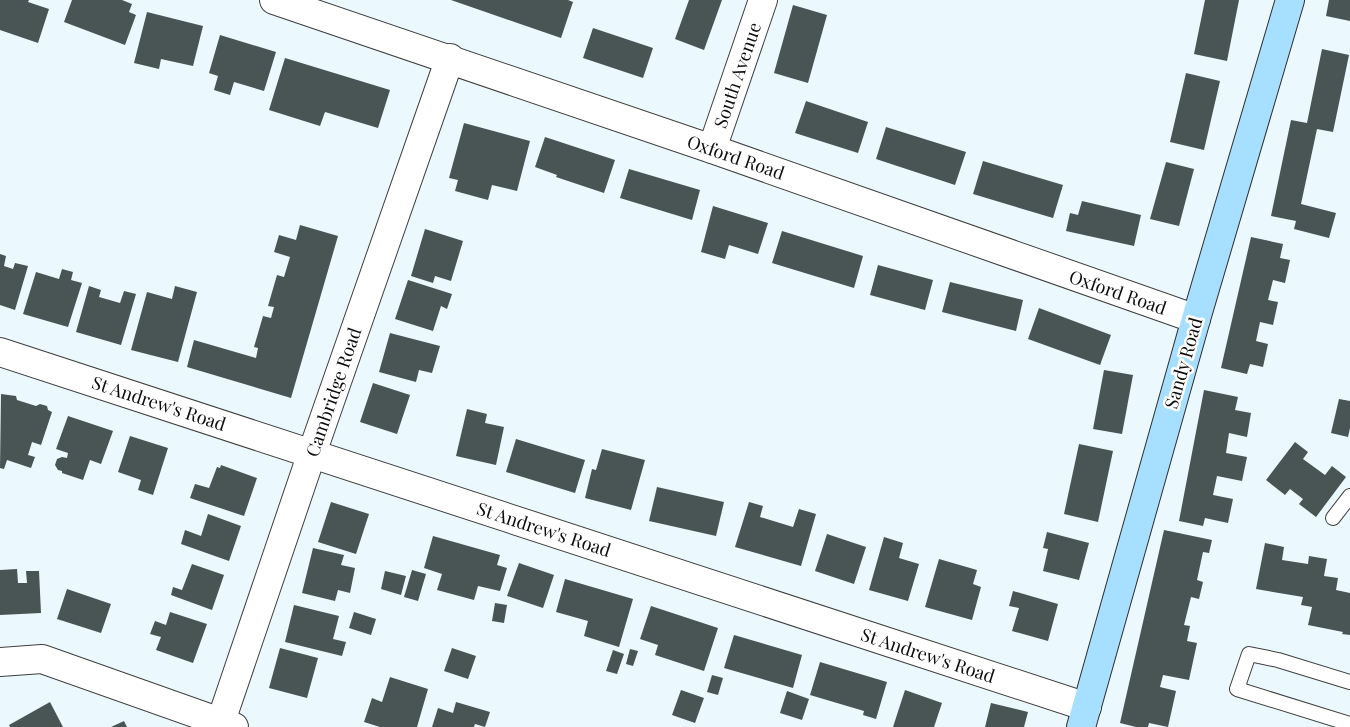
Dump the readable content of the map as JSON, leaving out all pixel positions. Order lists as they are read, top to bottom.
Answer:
{
  "streets": {
    "main road": ["Sandy Road"],
    "street": [
      "South Avenue",
      "Oxford Road",
      "Cambridge Road",
      "St Andrew's Road"
    ]
  },
  "crossings": [
    ["South Avenue", "Oxford Road"],
    ["Oxford Road", "Sandy Road"],
    ["Oxford Road", "Cambridge Road"],
    ["Sandy Road", "St Andrew's Road"],
    ["Cambridge Road", "St Andrew's Road"]
  ]
}
